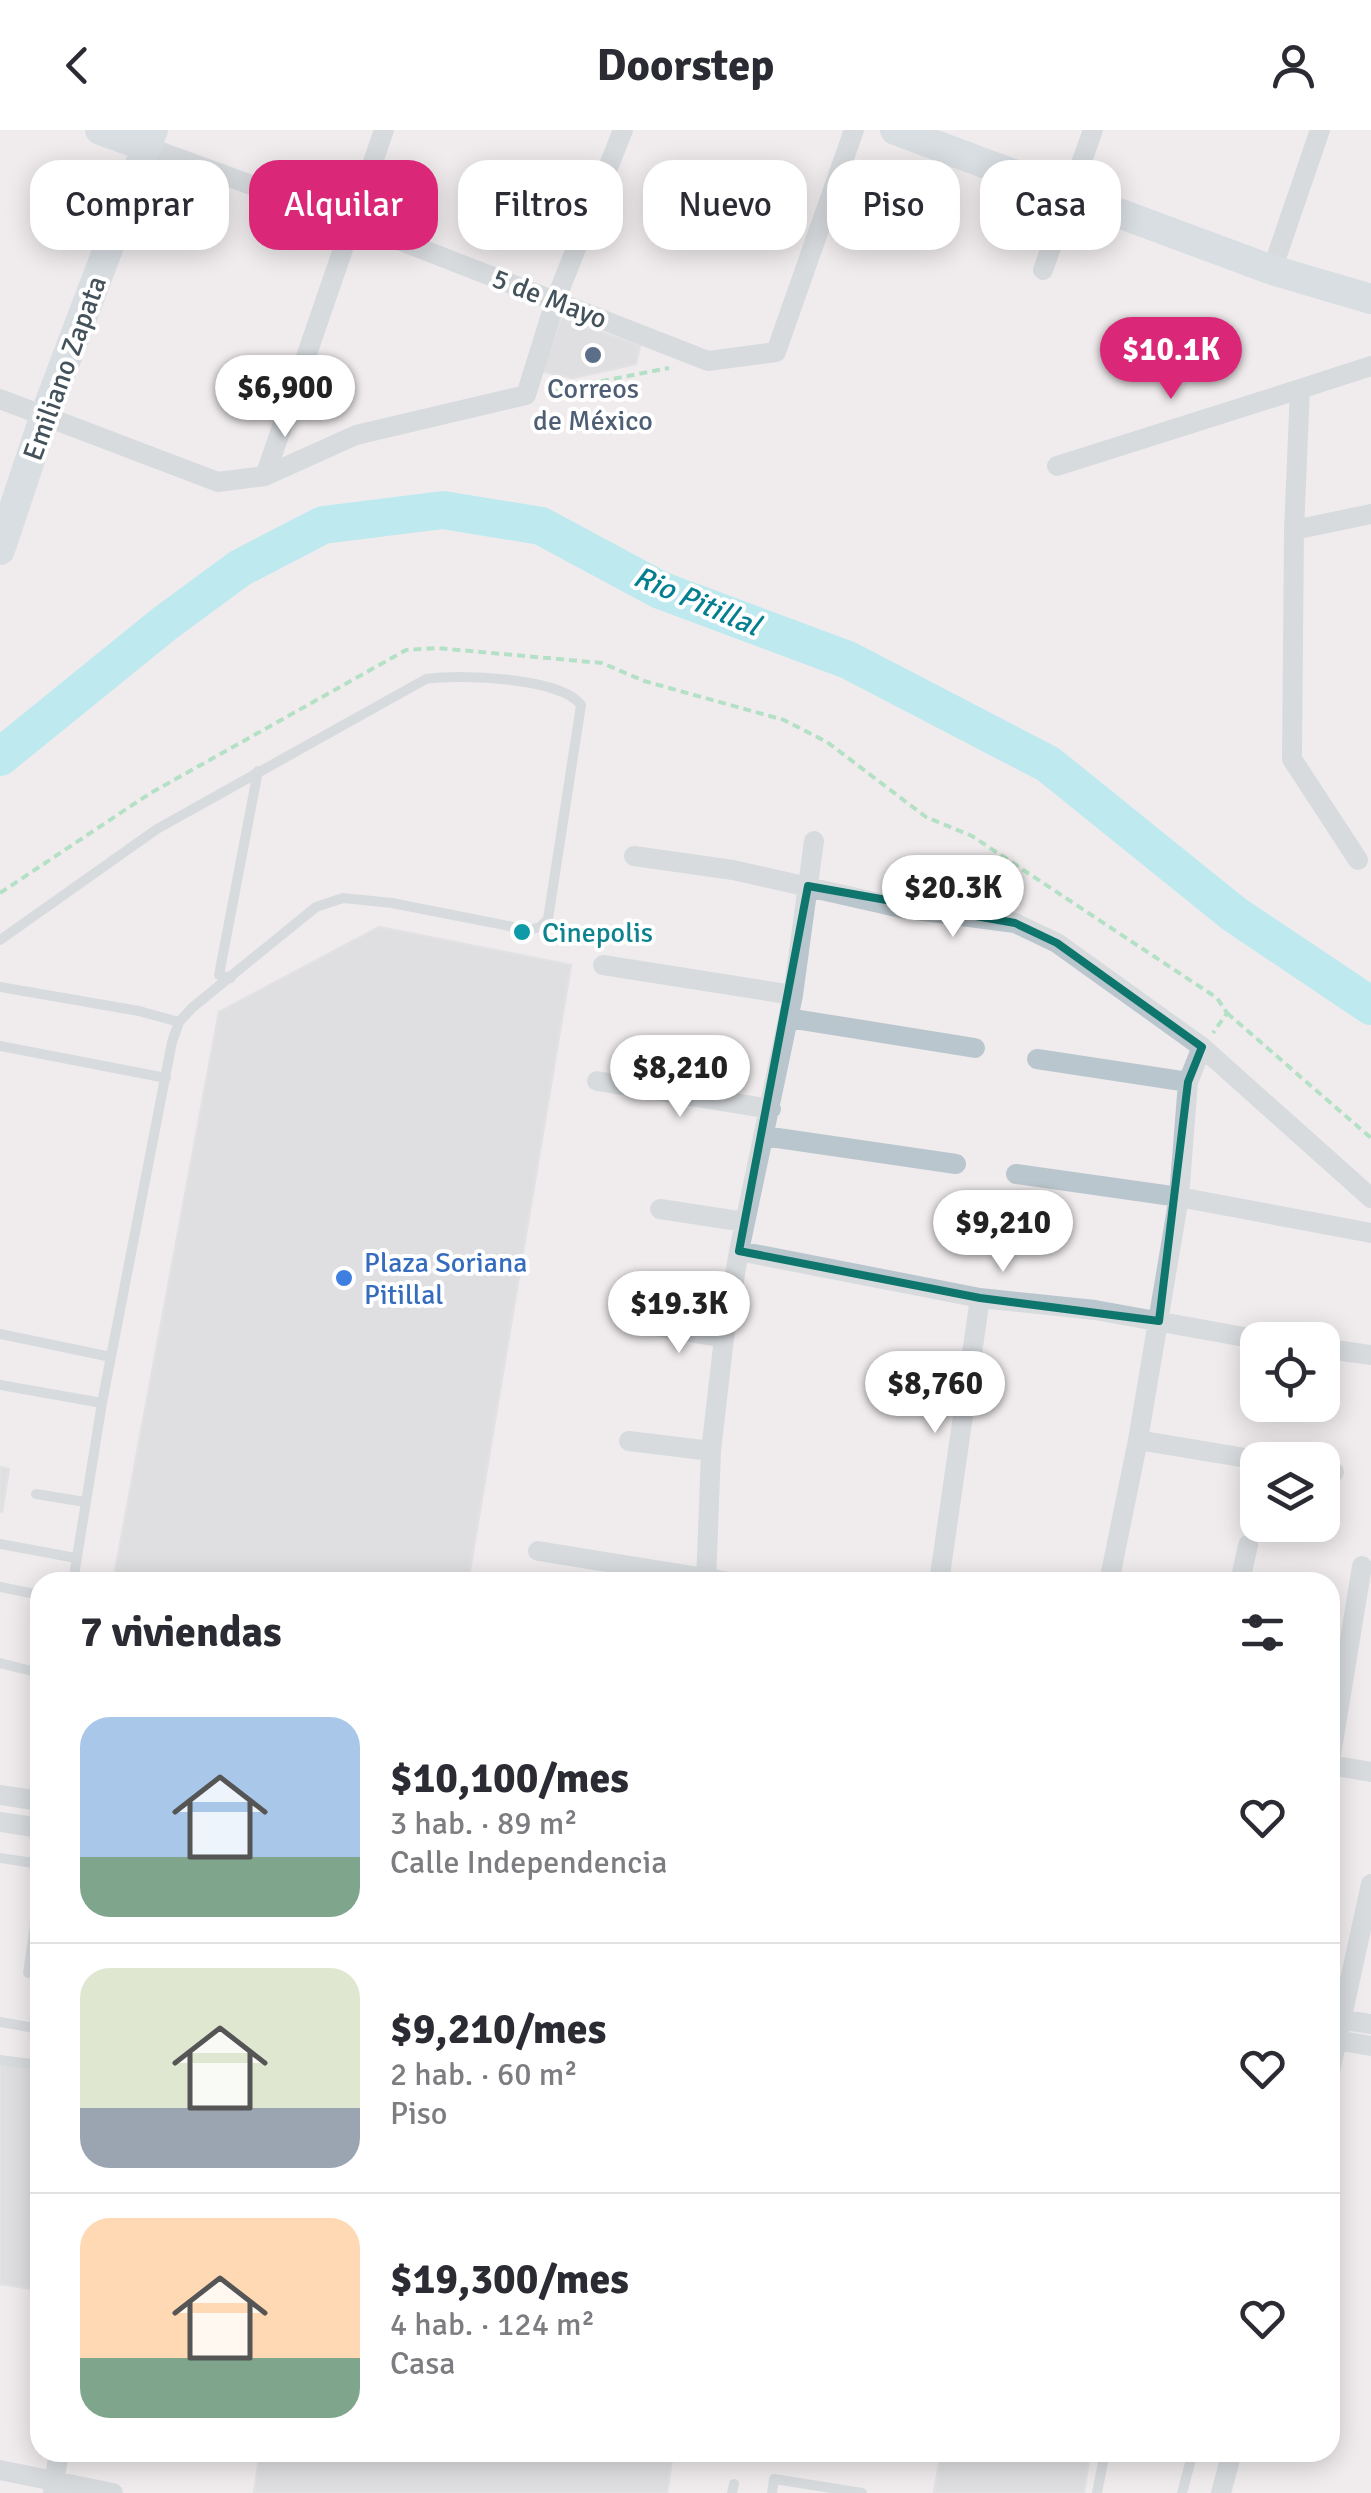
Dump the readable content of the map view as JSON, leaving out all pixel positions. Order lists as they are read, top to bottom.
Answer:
{
  "streets": {
    "street": ["5 de Mayo", "Emiliano Zapata"]
  },
  "crossings": [
    ["5 de Mayo", "Emiliano Zapata"]
  ],
  "water": ["Rio Pitillal"],
  "places": ["Correos de México", "Cinepolis", "Plaza Soriana Pitillal"],
  "page": {
    "header": "Doorstep",
    "chip": [
      "Comprar",
      "Alquilar",
      "Filtros",
      "Nuevo",
      "Piso",
      "Casa"
    ],
    "price": [
      "$10.1K",
      "$6,900",
      "$20.3K",
      "$8,210",
      "$9,210",
      "$19.3K",
      "$8,760"
    ],
    "heading": "7 viviendas",
    "list": [
      {
        "name": "$10,100/mes",
        "note": "3 hab. · 89 m² · Calle Independencia"
      },
      {
        "name": "$9,210/mes",
        "note": "2 hab. · 60 m² · Piso"
      },
      {
        "name": "$19,300/mes",
        "note": "4 hab. · 124 m² · Casa"
      }
    ]
  }
}
